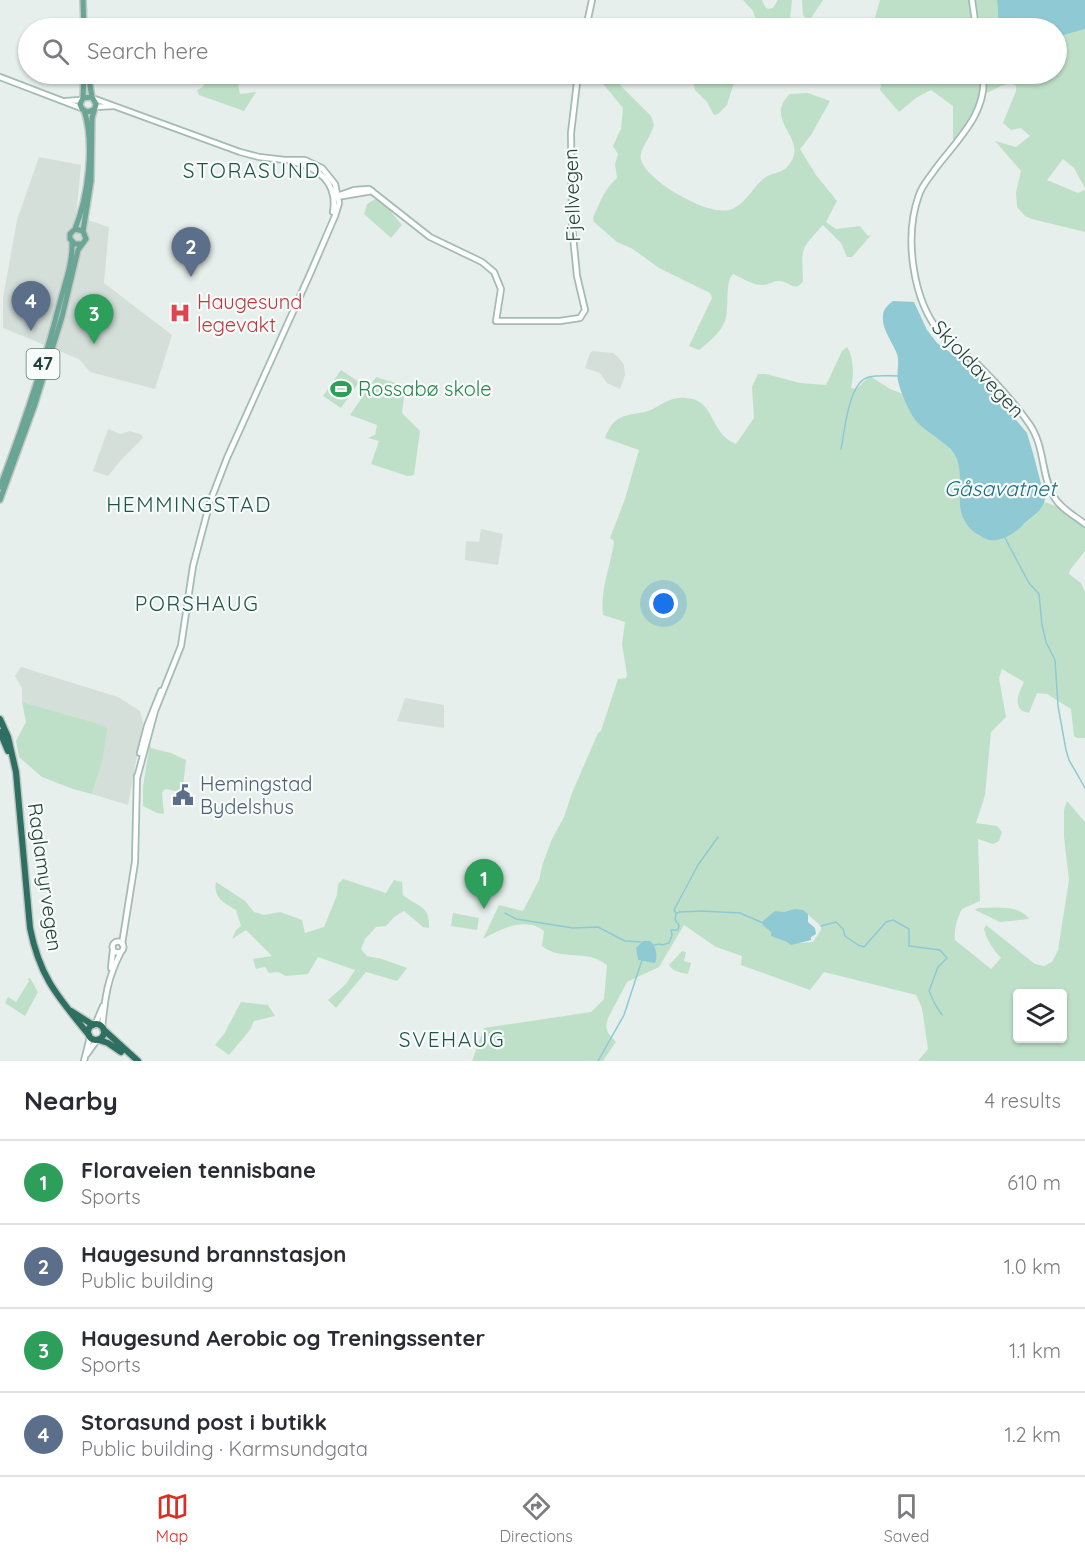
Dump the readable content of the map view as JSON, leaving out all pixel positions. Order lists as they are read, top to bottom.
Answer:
{
  "streets": {
    "highway": ["Raglamyrvegen"],
    "main road": ["Fjellvegen", "47", "Skjoldavegen"]
  },
  "districts": [
    "STORASUND",
    "HEMMINGSTAD",
    "PORSHAUG",
    "SVEHAUG"
  ],
  "water": ["Gåsavatnet"],
  "places": {
    "hospital": ["Haugesund legevakt"],
    "sports": ["Rossabø skole"],
    "public building": ["Hemingstad Bydelshus"]
  },
  "page": {
    "search": "Search here",
    "pins": [
      "2",
      "4",
      "3",
      "1"
    ],
    "heading": ["Nearby", "4 results"],
    "list": [
      {
        "mark": "1",
        "name": "Floraveien tennisbane",
        "note": "Sports",
        "value": "610 m"
      },
      {
        "mark": "2",
        "name": "Haugesund brannstasjon",
        "note": "Public building",
        "value": "1.0 km"
      },
      {
        "mark": "3",
        "name": "Haugesund Aerobic og Treningssenter",
        "note": "Sports",
        "value": "1.1 km"
      },
      {
        "mark": "4",
        "name": "Storasund post i butikk",
        "note": "Public building · Karmsundgata",
        "value": "1.2 km"
      }
    ],
    "nav": ["Map", "Directions", "Saved"]
  }
}
